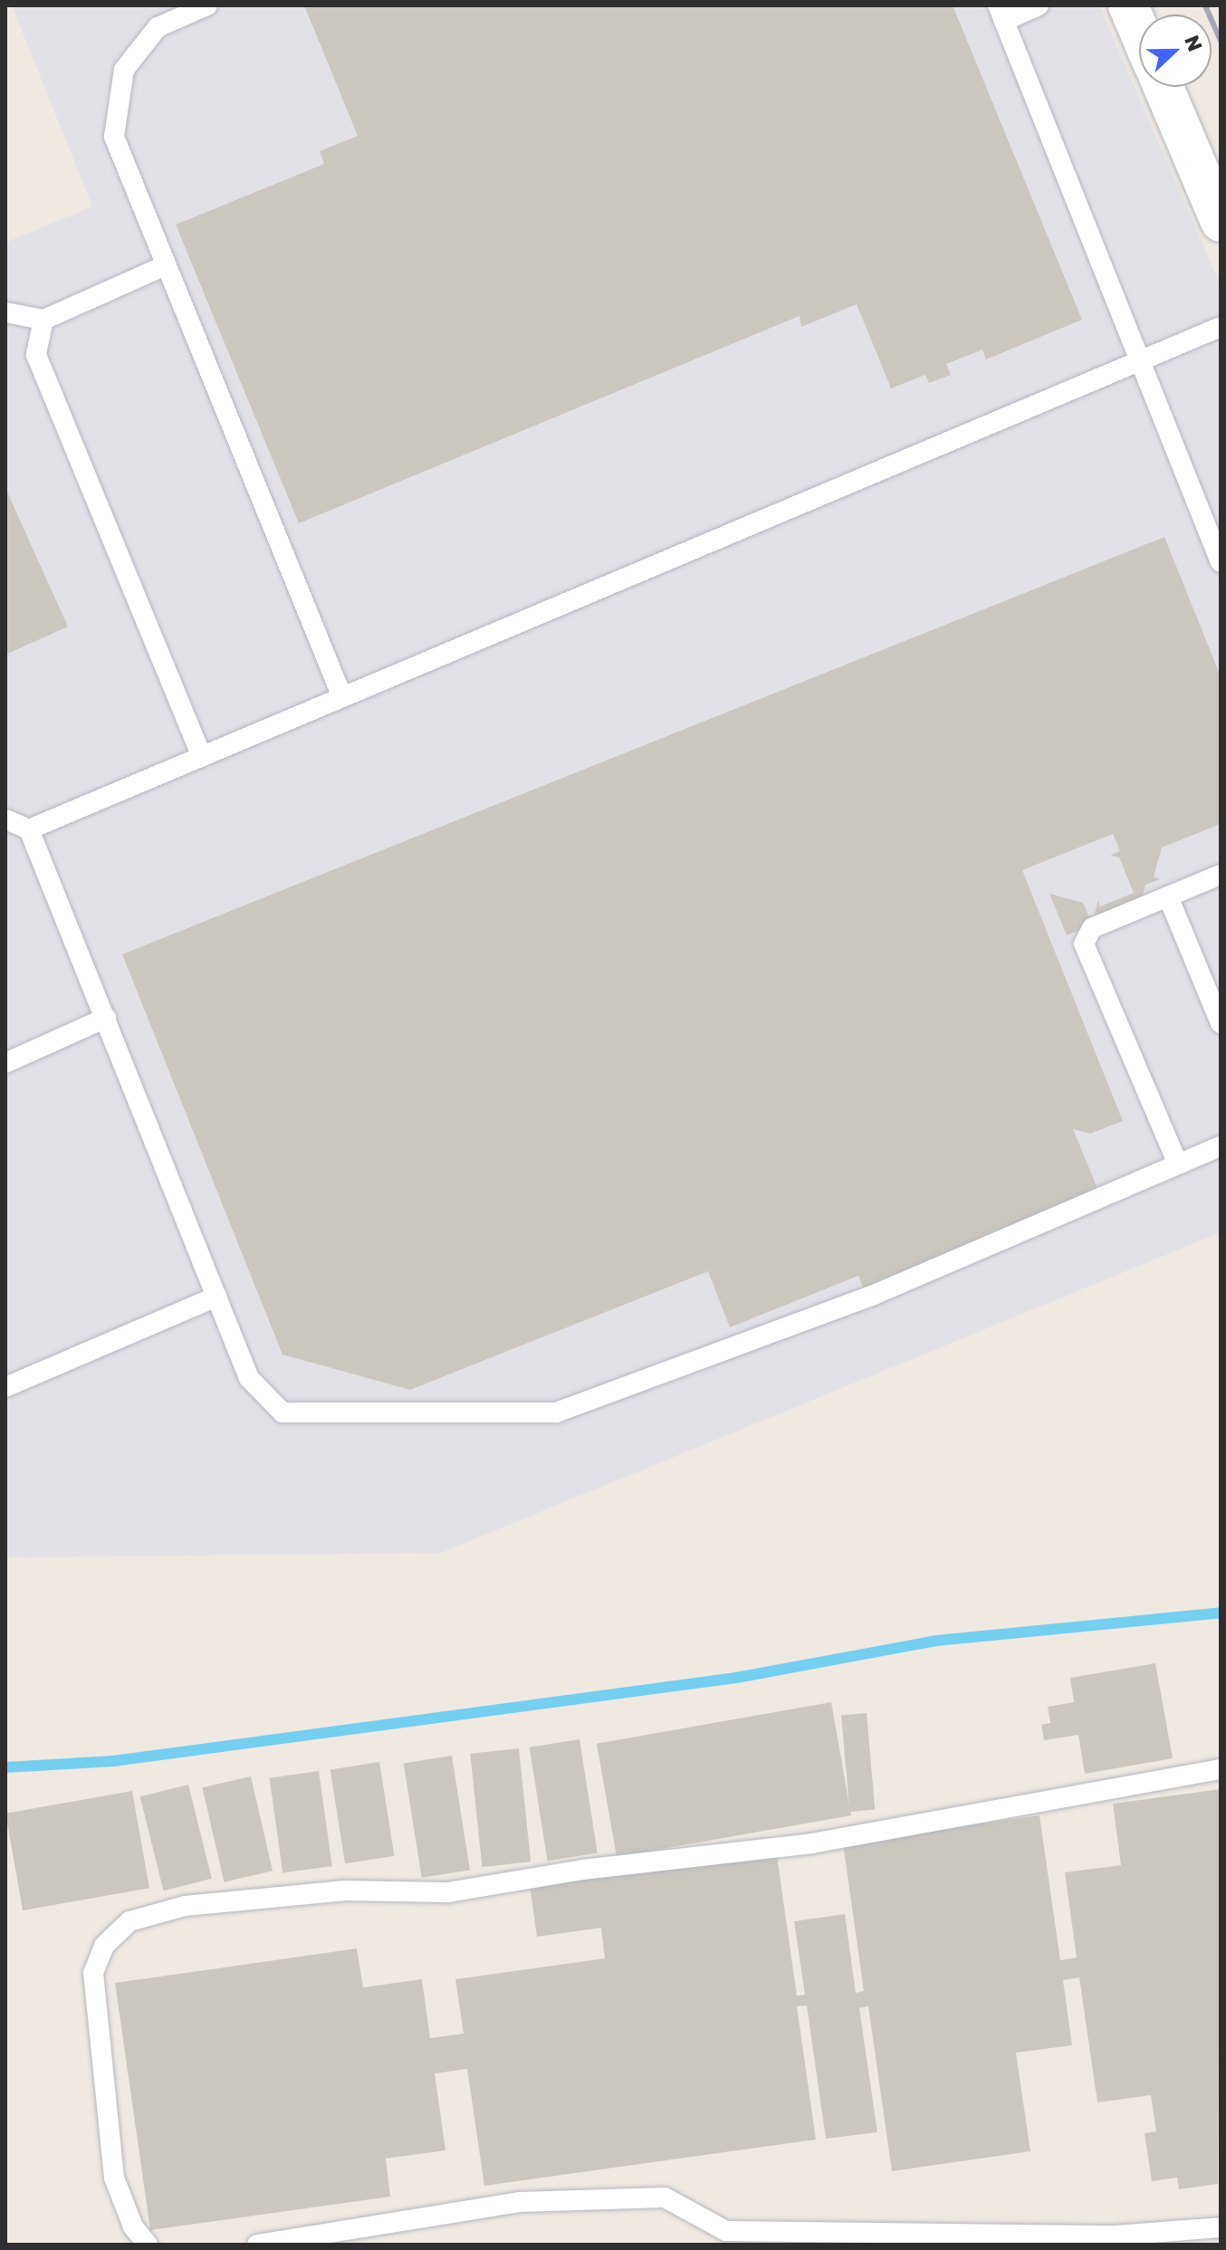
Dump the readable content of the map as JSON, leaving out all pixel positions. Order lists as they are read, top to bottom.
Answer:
{
  "north": "right"
}
